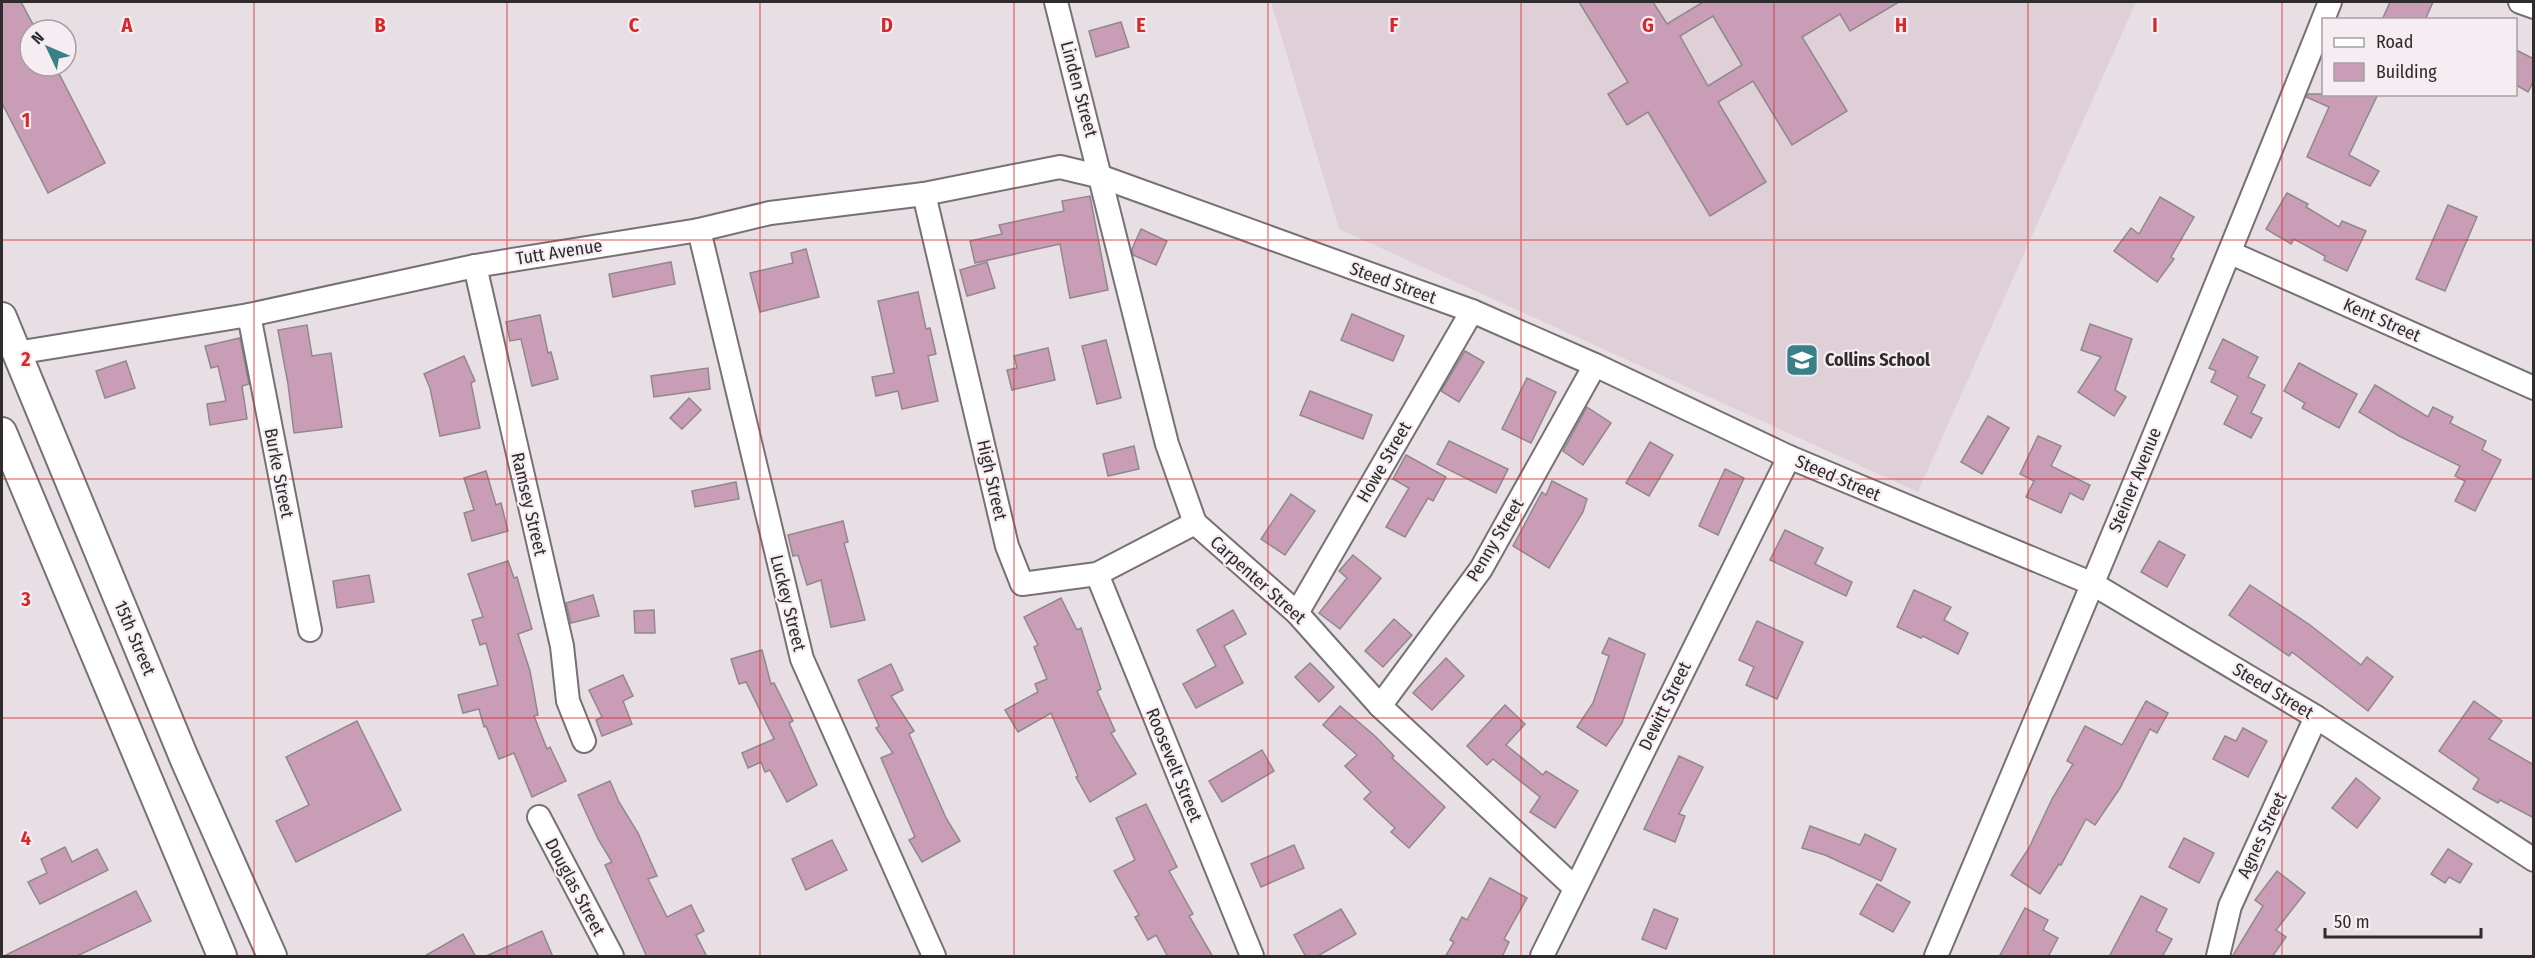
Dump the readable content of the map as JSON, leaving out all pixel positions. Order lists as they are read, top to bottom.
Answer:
{
  "streets": {
    "main road": ["15th Street"],
    "street": [
      "Linden Street",
      "Tutt Avenue",
      "Steed Street",
      "Kent Street",
      "Howe Street",
      "Burke Street",
      "High Street",
      "Steiner Avenue",
      "Ramsey Street",
      "Penny Street",
      "Carpenter Street",
      "Luckey Street",
      "Dewitt Street",
      "Roosevelt Street",
      "Agnes Street",
      "Douglas Street"
    ]
  },
  "crossings": [
    ["Linden Street", "Tutt Avenue"],
    ["Linden Street", "Steed Street"],
    ["Linden Street", "Carpenter Street"],
    ["Tutt Avenue", "Steed Street"],
    ["Tutt Avenue", "Burke Street"],
    ["Tutt Avenue", "High Street"],
    ["Tutt Avenue", "Ramsey Street"],
    ["Tutt Avenue", "Carpenter Street"],
    ["Tutt Avenue", "Luckey Street"],
    ["Tutt Avenue", "15th Street"],
    ["Steed Street", "Howe Street"],
    ["Steed Street", "Steiner Avenue"],
    ["Steed Street", "Penny Street"],
    ["Steed Street", "Carpenter Street"],
    ["Steed Street", "Dewitt Street"],
    ["Steed Street", "Agnes Street"],
    ["Kent Street", "Steiner Avenue"],
    ["Howe Street", "Carpenter Street"],
    ["High Street", "Carpenter Street"],
    ["High Street", "Roosevelt Street"],
    ["Penny Street", "Carpenter Street"],
    ["Carpenter Street", "Dewitt Street"]
  ],
  "places": {
    "school or university": ["Collins School"]
  },
  "legend": ["Road", "Building"],
  "scale_bar": "50 m",
  "north": "top left",
  "grid": {
    "columns": [
      "A",
      "B",
      "C",
      "D",
      "E",
      "F",
      "G",
      "H",
      "I"
    ],
    "rows": [
      "1",
      "2",
      "3",
      "4"
    ]
  }
}
